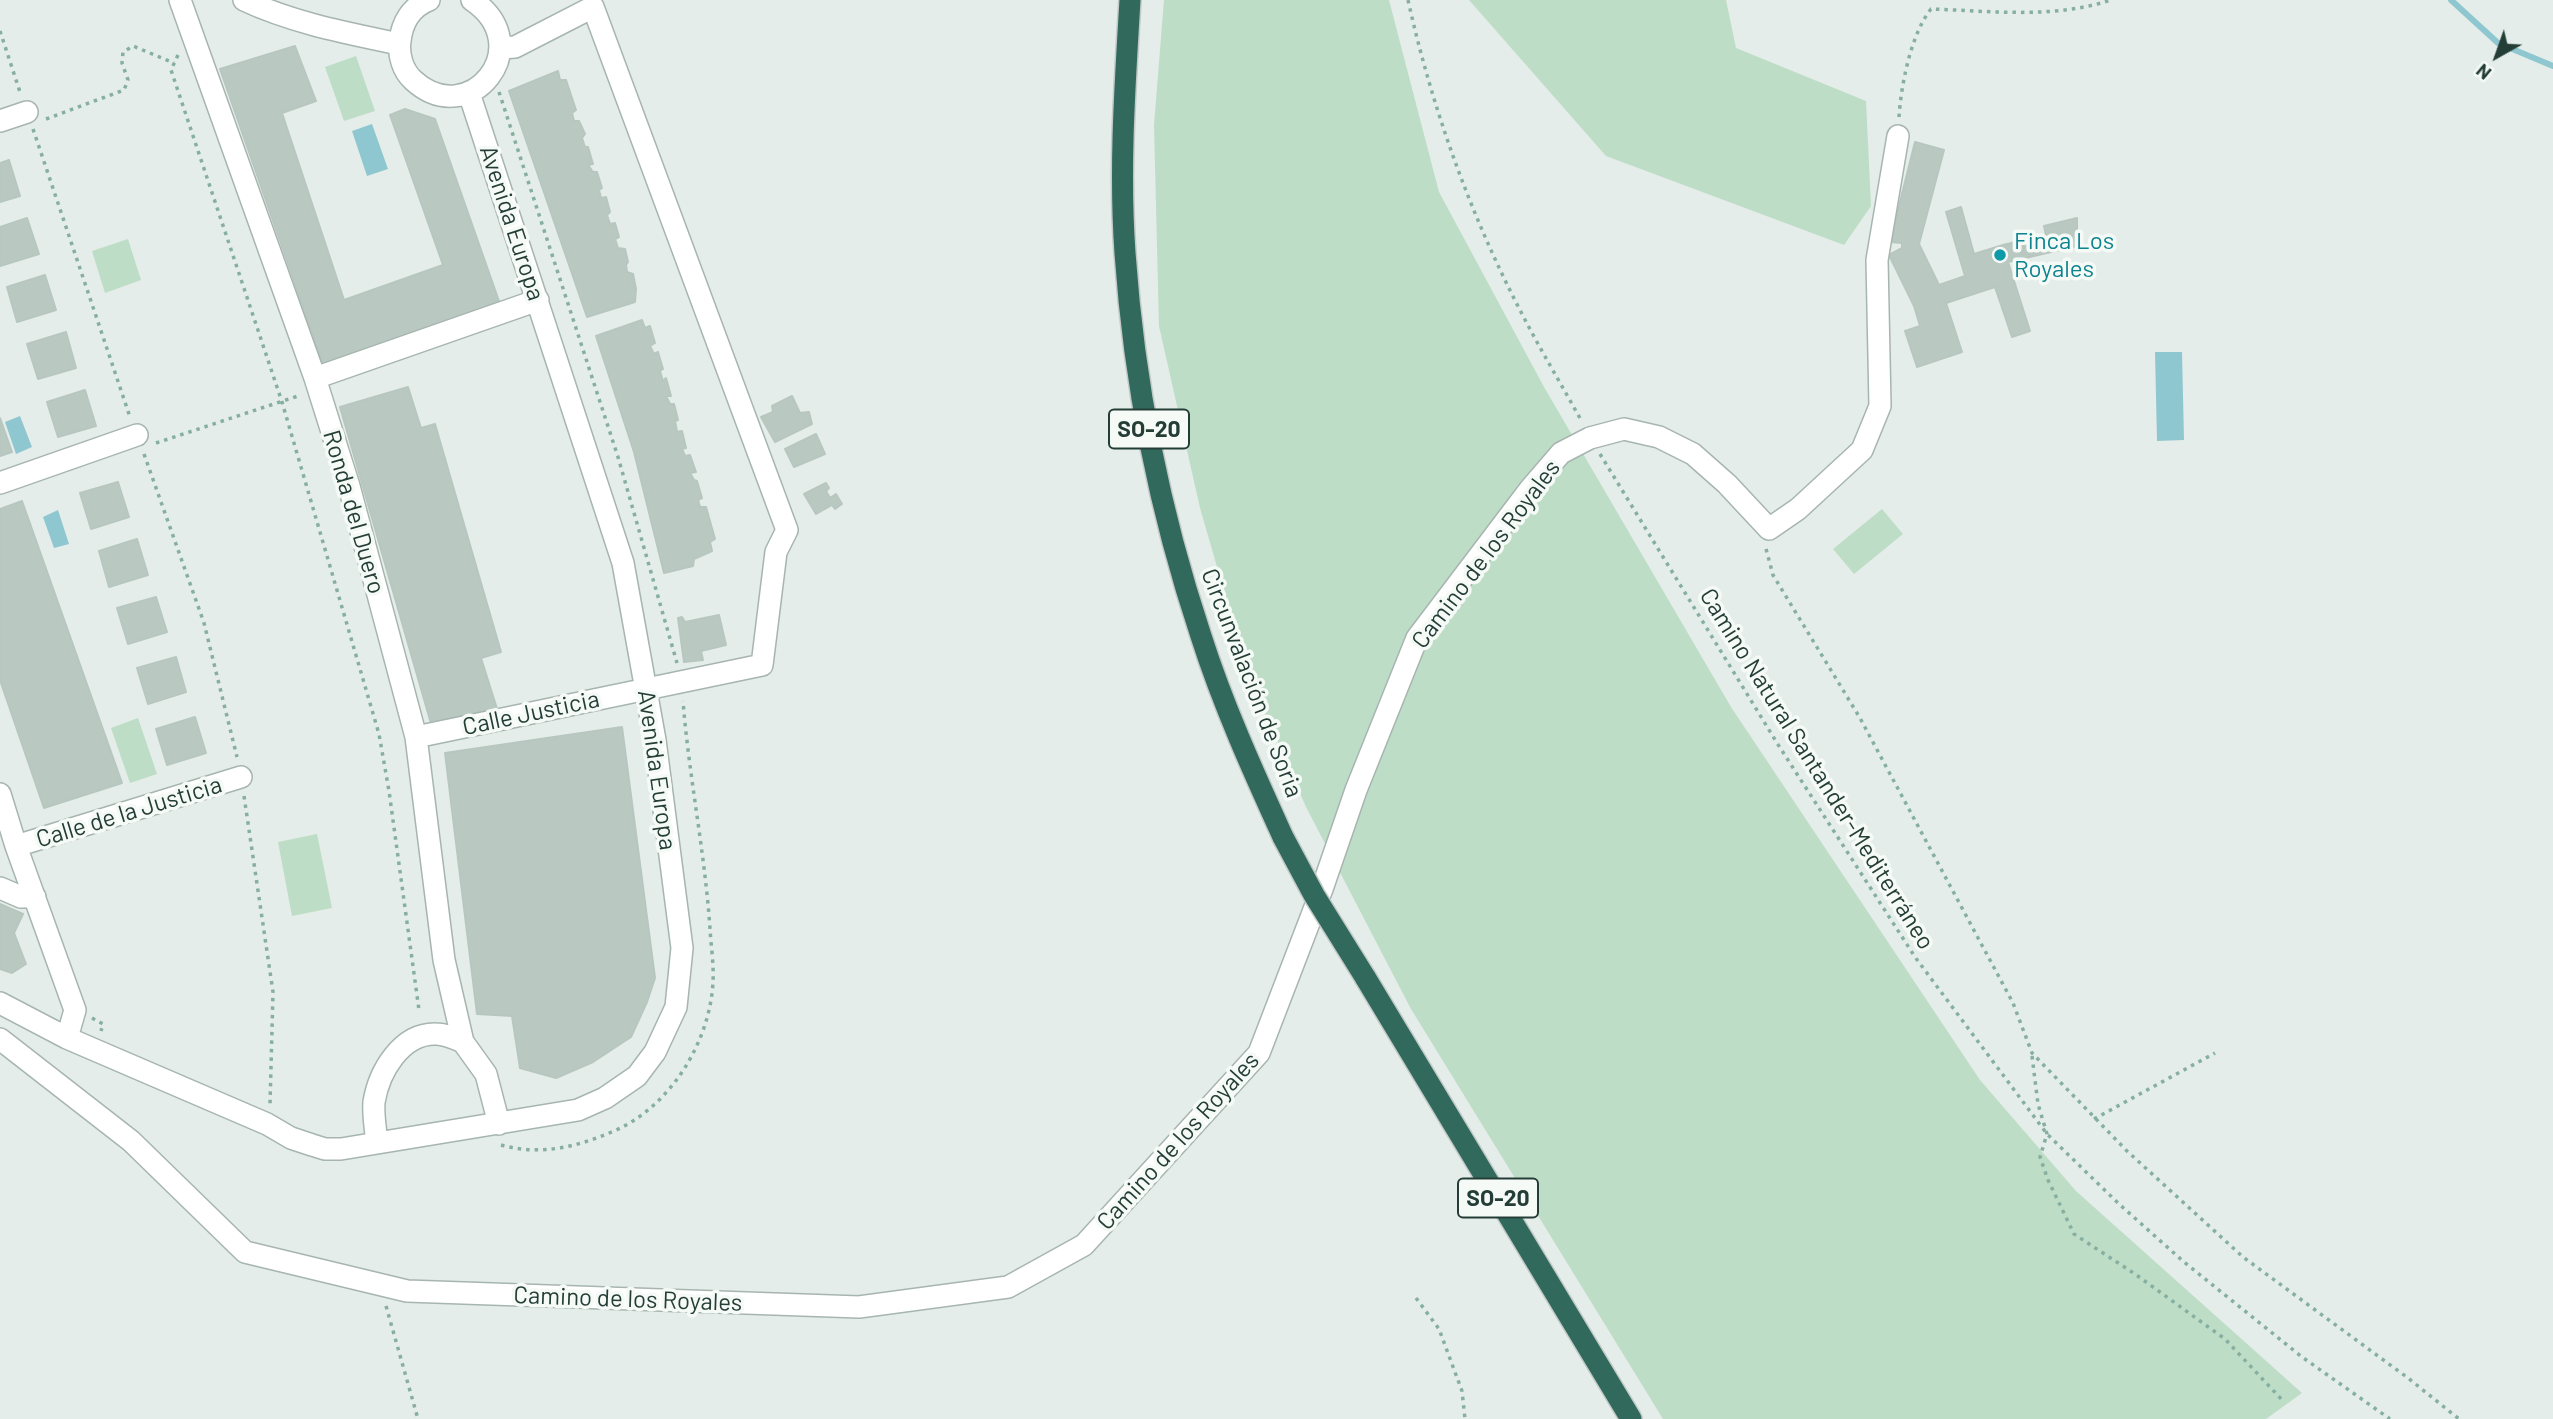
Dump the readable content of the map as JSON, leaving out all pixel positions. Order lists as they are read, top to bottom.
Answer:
{
  "streets": {
    "highway": ["SO-20", "Circunvalación de Soria"],
    "street": [
      "Avenida Europa",
      "Ronda del Duero",
      "Camino de los Royales",
      "Calle Justicia",
      "Calle de la Justicia"
    ],
    "path": ["Camino Natural Santander-Mediterráneo"]
  },
  "crossings": [
    ["Avenida Europa", "Ronda del Duero"],
    ["Avenida Europa", "Calle Justicia"],
    ["Ronda del Duero", "Calle Justicia"],
    ["Camino de los Royales", "Camino Natural Santander-Mediterráneo"]
  ],
  "places": ["Finca Los Royales"],
  "north": "bottom left"
}
